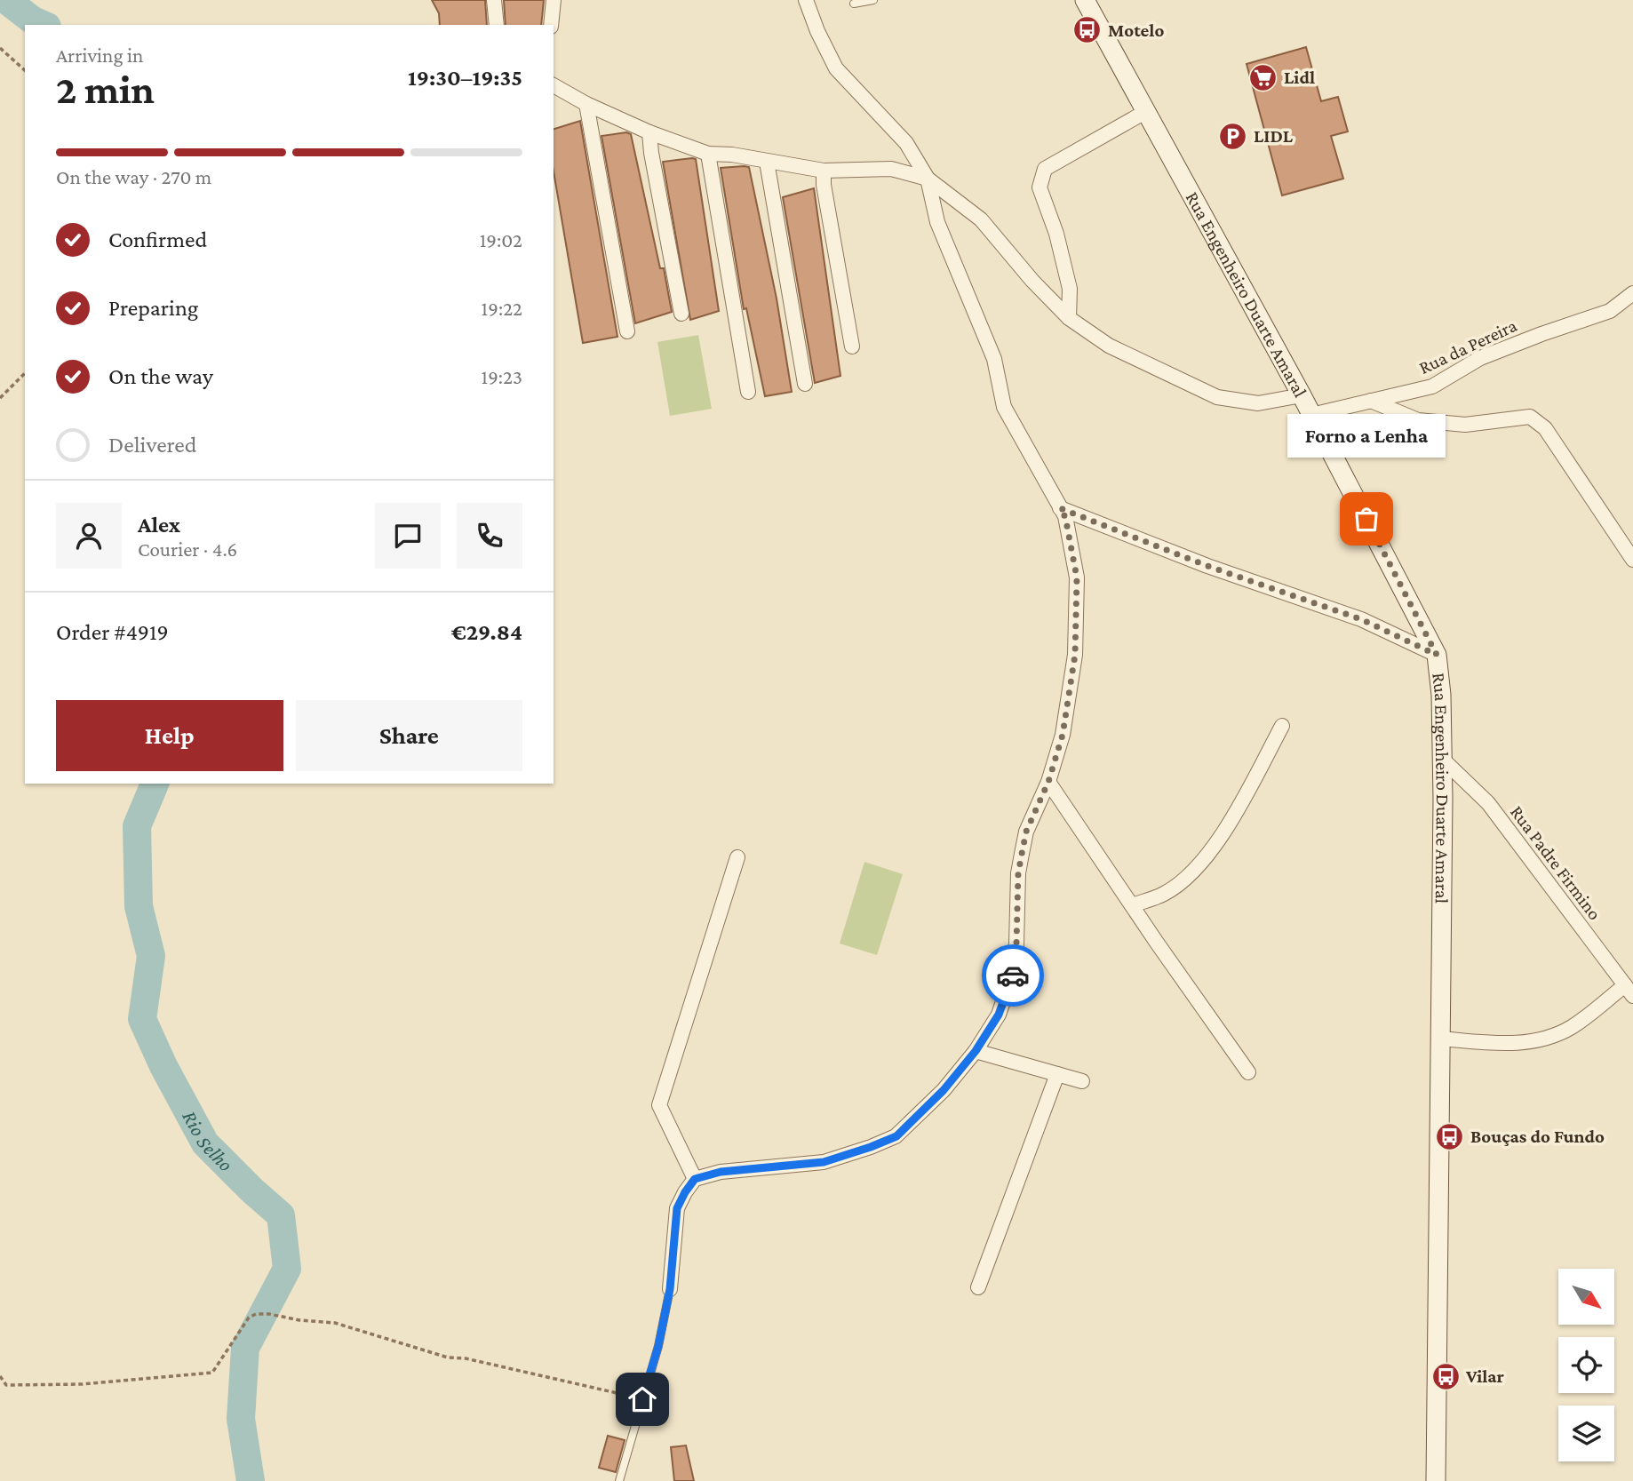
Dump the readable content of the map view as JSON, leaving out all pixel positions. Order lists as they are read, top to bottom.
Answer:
{
  "streets": {
    "main road": ["Rua Engenheiro Duarte Amaral"],
    "street": ["Rua da Pereira", "Rua Padre Firmino"]
  },
  "crossings": [
    ["Rua Engenheiro Duarte Amaral", "Rua da Pereira"],
    ["Rua Engenheiro Duarte Amaral", "Rua Padre Firmino"]
  ],
  "water": ["Rio Selho"],
  "places": {
    "bus stop": ["Motelo", "Bouças do Fundo", "Vilar"],
    "supermarket": ["Lidl"],
    "parking": ["LIDL"],
    "other": ["Forno a Lenha"]
  },
  "north": "bottom right",
  "page": {
    "heading": ["2 min", "Arriving in", "19:30–19:35"],
    "panel": [
      "Alex",
      "Courier · 4.6",
      "Order #4919",
      "€29.84"
    ],
    "bar": "On the way · 270 m",
    "list": [
      ["Confirmed", "19:02"],
      ["Preparing", "19:22"],
      ["On the way", "19:23"],
      "Delivered"
    ],
    "bubble": "Forno a Lenha",
    "buttons": ["Help", "Share"]
  }
}
